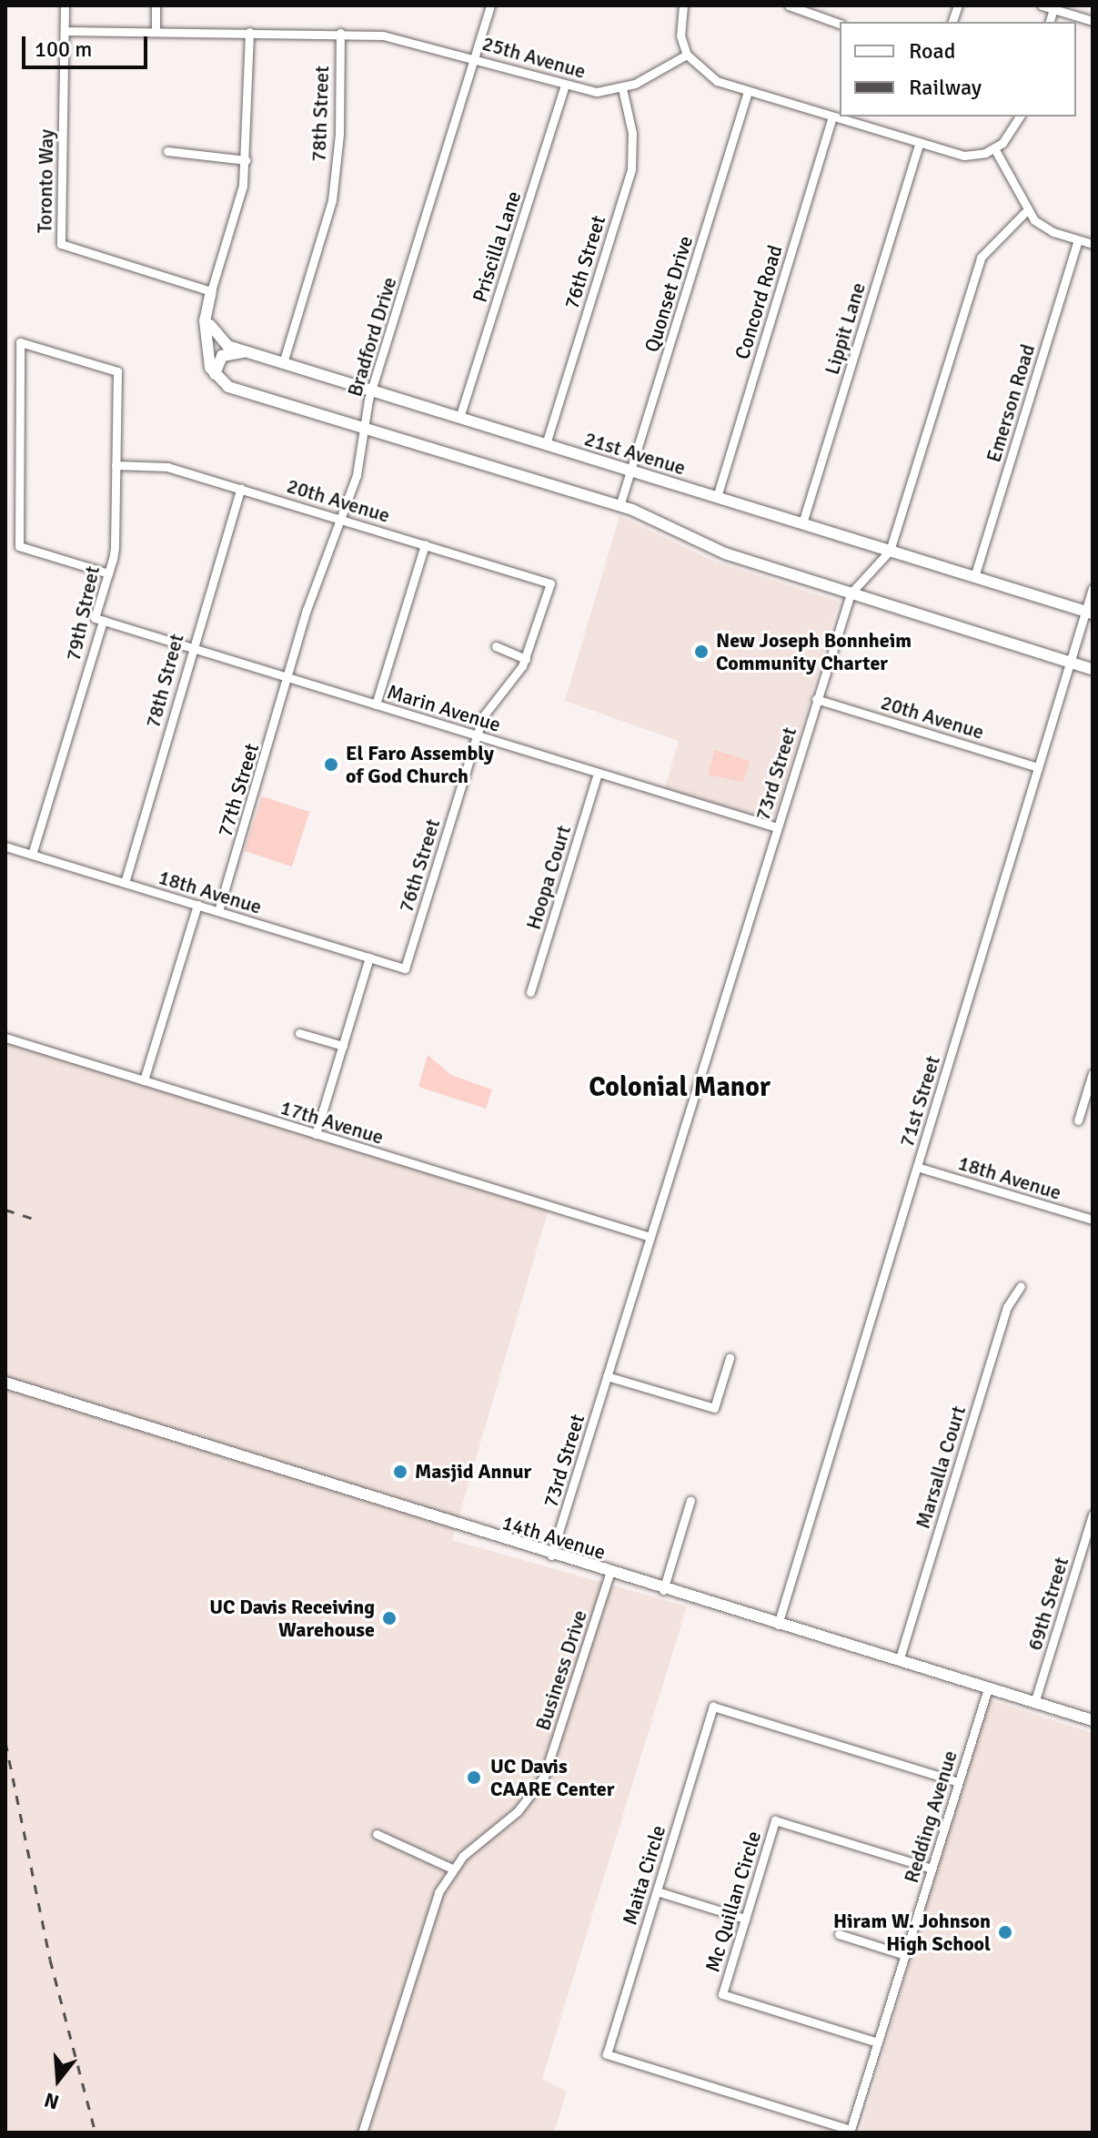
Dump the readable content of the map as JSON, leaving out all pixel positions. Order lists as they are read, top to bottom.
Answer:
{
  "streets": {
    "street": [
      "25th Avenue",
      "78th Street",
      "Toronto Way",
      "Priscilla Lane",
      "76th Street",
      "Quonset Drive",
      "Concord Road",
      "Lippit Lane",
      "Bradford Drive",
      "Emerson Road",
      "21st Avenue",
      "20th Avenue",
      "79th Street",
      "Marin Avenue",
      "73rd Street",
      "77th Street",
      "Hoopa Court",
      "18th Avenue",
      "71st Street",
      "17th Avenue",
      "Marsalla Court",
      "14th Avenue",
      "69th Street",
      "Business Drive",
      "Redding Avenue",
      "Maita Circle",
      "Mc Quillan Circle"
    ]
  },
  "crossings": [
    ["25th Avenue", "78th Street"],
    ["25th Avenue", "Toronto Way"],
    ["25th Avenue", "Priscilla Lane"],
    ["25th Avenue", "76th Street"],
    ["25th Avenue", "Bradford Drive"],
    ["78th Street", "21st Avenue"],
    ["78th Street", "20th Avenue"],
    ["78th Street", "Marin Avenue"],
    ["78th Street", "18th Avenue"],
    ["Priscilla Lane", "21st Avenue"],
    ["76th Street", "21st Avenue"],
    ["76th Street", "20th Avenue"],
    ["76th Street", "Marin Avenue"],
    ["76th Street", "18th Avenue"],
    ["Quonset Drive", "21st Avenue"],
    ["Concord Road", "21st Avenue"],
    ["Lippit Lane", "21st Avenue"],
    ["Bradford Drive", "21st Avenue"],
    ["Bradford Drive", "20th Avenue"],
    ["Bradford Drive", "Marin Avenue"],
    ["Bradford Drive", "77th Street"],
    ["Emerson Road", "21st Avenue"],
    ["21st Avenue", "73rd Street"],
    ["21st Avenue", "71st Street"],
    ["20th Avenue", "79th Street"],
    ["20th Avenue", "73rd Street"],
    ["20th Avenue", "71st Street"],
    ["79th Street", "Marin Avenue"],
    ["79th Street", "18th Avenue"],
    ["Marin Avenue", "73rd Street"],
    ["Marin Avenue", "77th Street"],
    ["Marin Avenue", "Hoopa Court"],
    ["73rd Street", "17th Avenue"],
    ["73rd Street", "14th Avenue"],
    ["77th Street", "18th Avenue"],
    ["18th Avenue", "71st Street"],
    ["71st Street", "14th Avenue"],
    ["Marsalla Court", "14th Avenue"],
    ["14th Avenue", "69th Street"],
    ["14th Avenue", "Business Drive"],
    ["14th Avenue", "Redding Avenue"],
    ["Redding Avenue", "Maita Circle"],
    ["Redding Avenue", "Mc Quillan Circle"]
  ],
  "districts": ["Colonial Manor"],
  "places": [
    "New Joseph Bonnheim Community Charter",
    "El Faro Assembly of God Church",
    "Masjid Annur",
    "UC Davis Receiving Warehouse",
    "UC Davis CAARE Center",
    "Hiram W. Johnson High School"
  ],
  "legend": ["Road", "Railway"],
  "scale_bar": "100 m",
  "north": "bottom"
}
